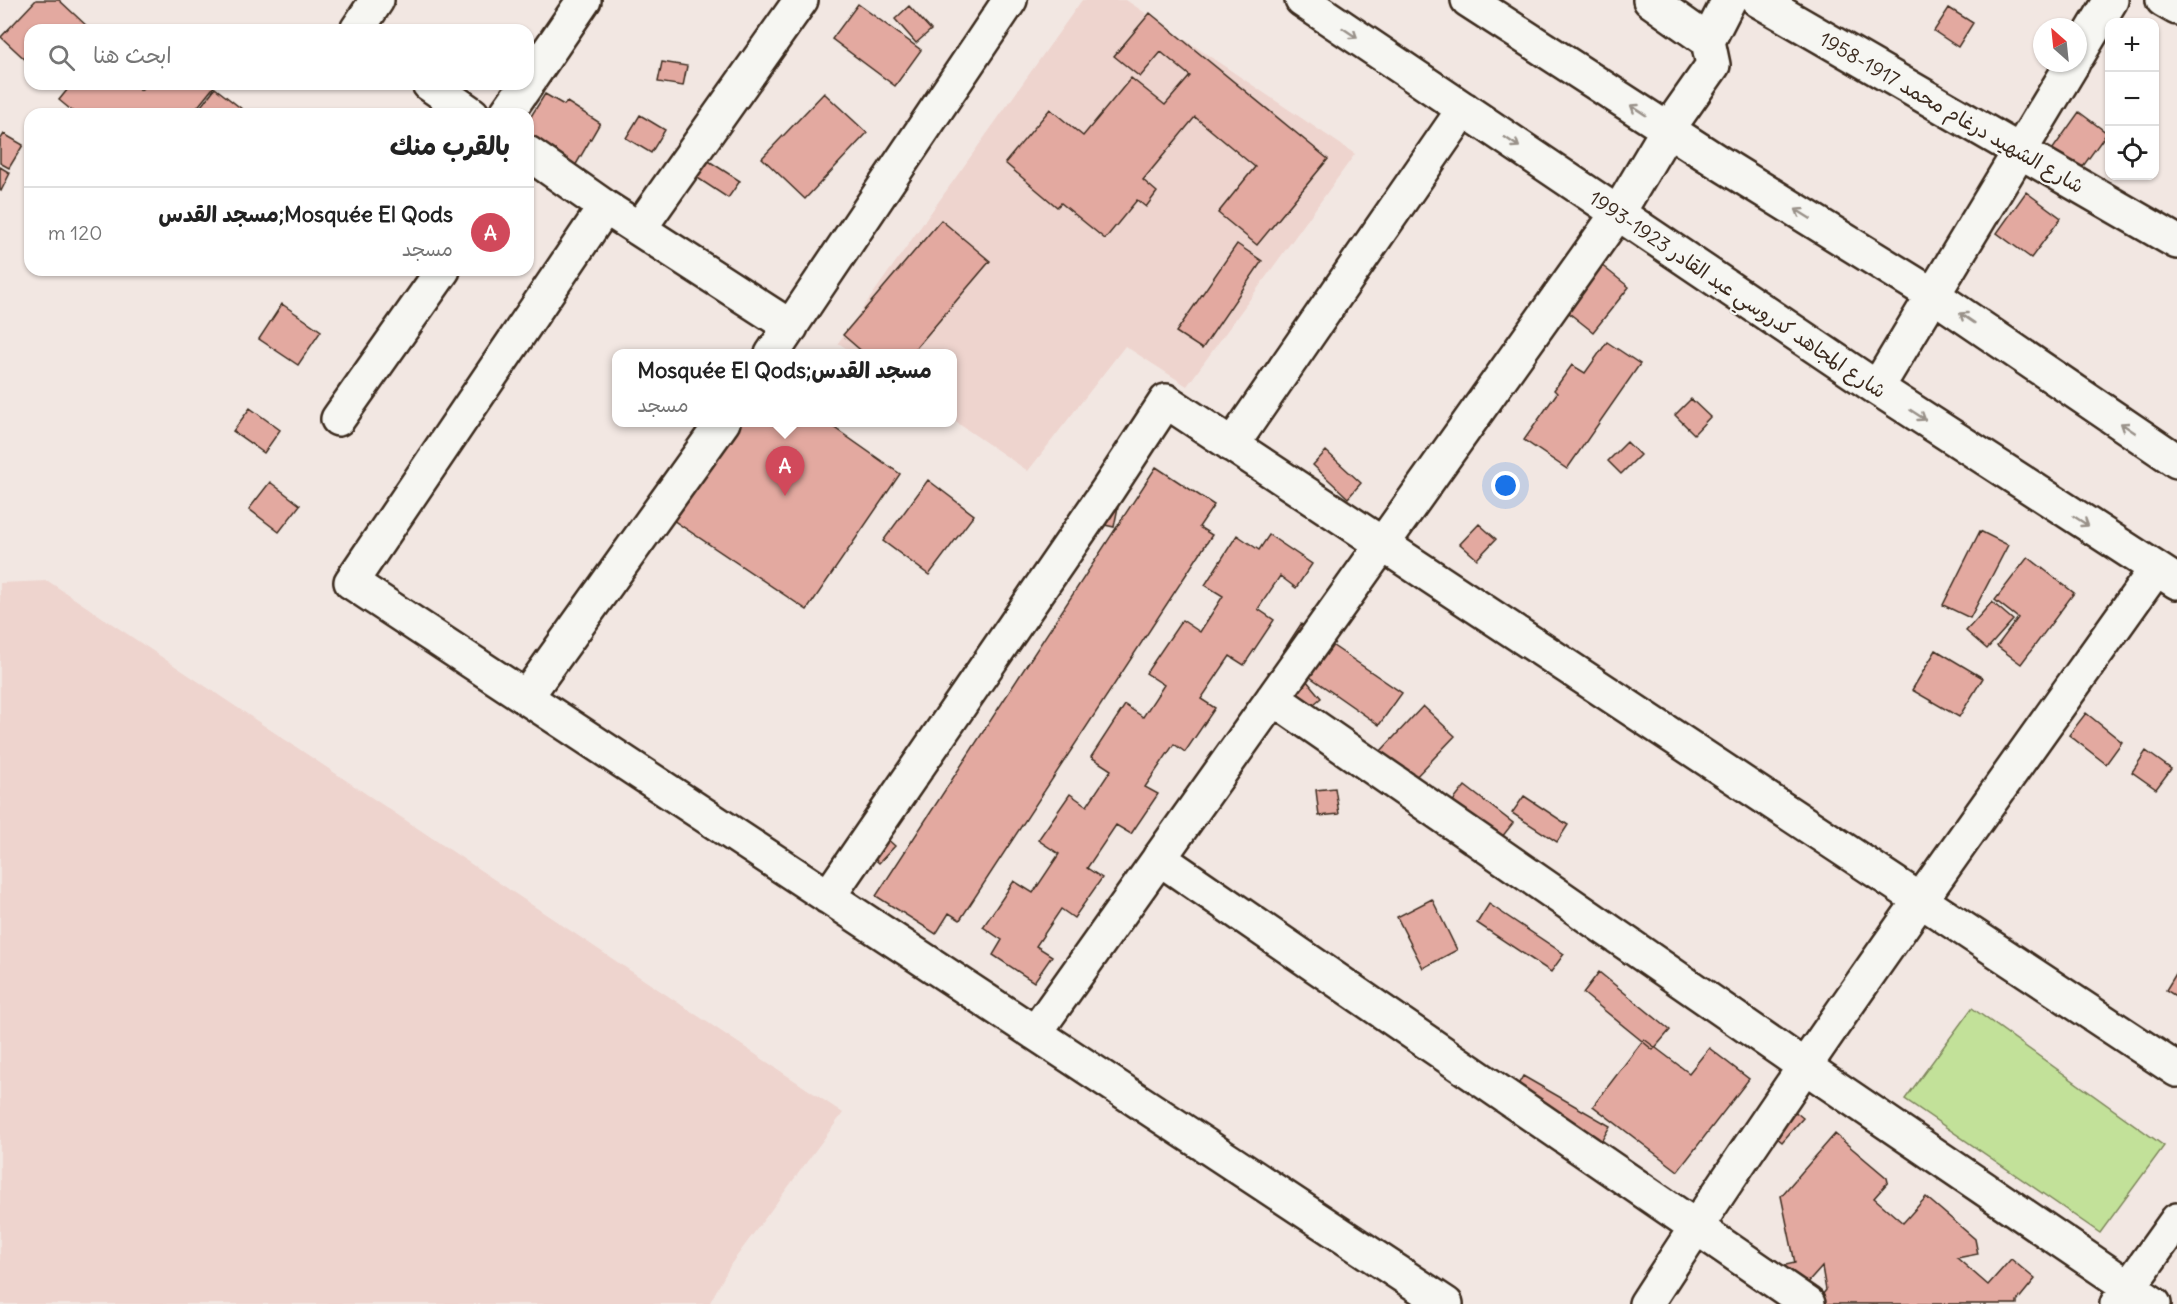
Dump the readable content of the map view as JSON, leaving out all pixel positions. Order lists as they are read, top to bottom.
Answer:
{
  "streets": {
    "street": ["شارع الشهيد درغام محمد 1917-1958", "شارع المجاهد كدروسي عبد القادر 1923-1993"]
  },
  "north": "top left",
  "page": {
    "map_buttons": ["+", "−"],
    "search": "ابحث هنا",
    "heading": "بالقرب منك",
    "list": [
      {
        "mark": "A",
        "name": "Mosquée El Qods;مسجد القدس",
        "note": "مسجد",
        "value": "120 m"
      }
    ],
    "popup": ["Mosquée El Qods;مسجد القدس", "مسجد"],
    "pins": "A"
  }
}
